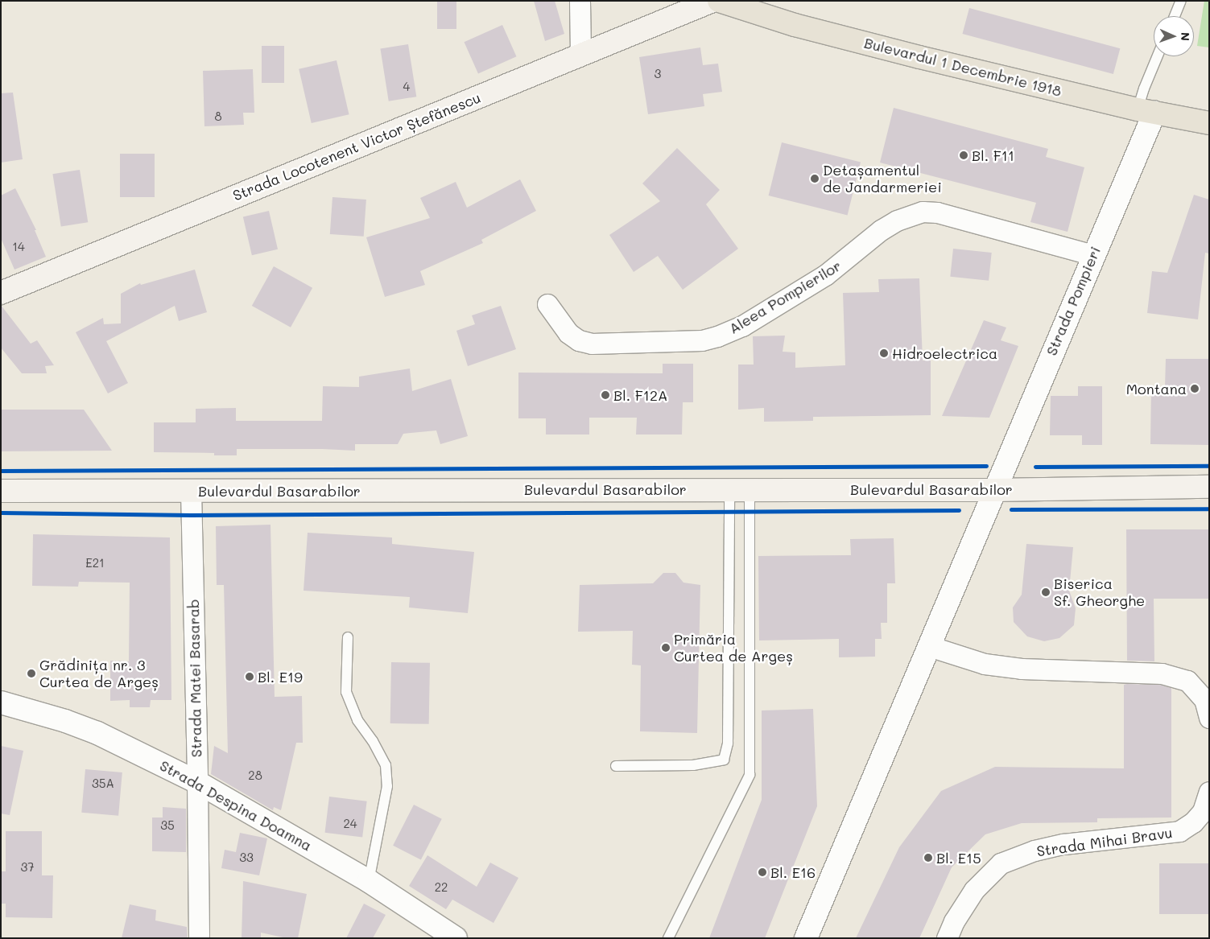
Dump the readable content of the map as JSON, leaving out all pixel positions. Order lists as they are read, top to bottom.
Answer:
{
  "streets": {
    "main road": ["Bulevardul 1 Decembrie 1918", "Strada Locotenent Victor Ștefănescu", "Bulevardul Basarabilor"],
    "street": [
      "Aleea Pompierilor",
      "Strada Pompieri",
      "Strada Matei Basarab",
      "Strada Despina Doamna",
      "Strada Mihai Bravu"
    ]
  },
  "crossings": [
    ["Bulevardul 1 Decembrie 1918", "Strada Pompieri"],
    ["Aleea Pompierilor", "Strada Pompieri"],
    ["Strada Pompieri", "Bulevardul Basarabilor"],
    ["Bulevardul Basarabilor", "Strada Matei Basarab"],
    ["Strada Matei Basarab", "Strada Despina Doamna"]
  ],
  "places": [
    "Bl. F11",
    "Detașamentul de Jandarmeriei",
    "Hidroelectrica",
    "Montana",
    "Bl. F12A",
    "Biserica Sf. Gheorghe",
    "Primăria Curtea de Argeș",
    "Grădinița nr. 3 Curtea de Argeș",
    "Bl. E19",
    "Bl. E15",
    "Bl. E16"
  ],
  "house_numbers": [
    "3",
    "4",
    "8",
    "14",
    "E21",
    "28",
    "35A",
    "24",
    "35",
    "33",
    "37",
    "22"
  ],
  "north": "right"
}
